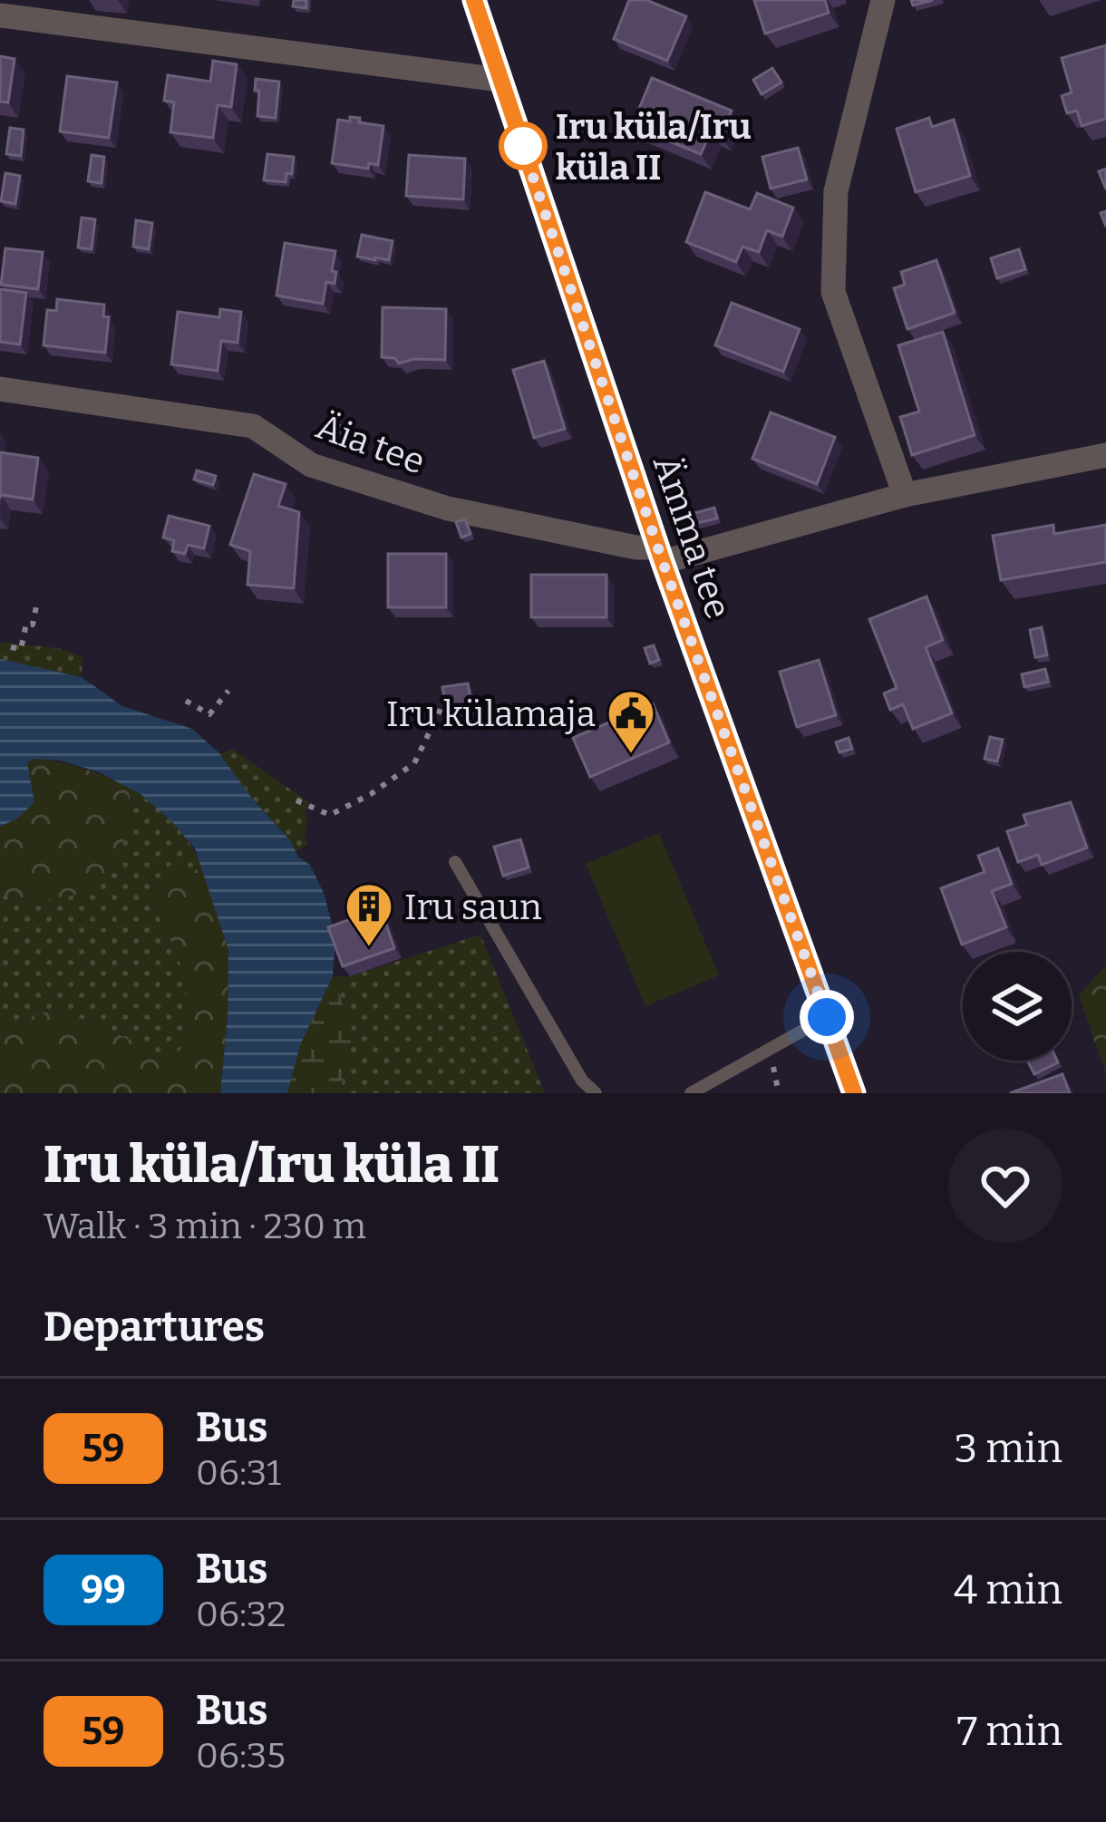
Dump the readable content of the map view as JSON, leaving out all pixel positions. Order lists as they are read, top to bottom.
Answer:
{
  "streets": {
    "street": ["Äia tee", "Ämma tee"]
  },
  "crossings": [
    ["Äia tee", "Ämma tee"]
  ],
  "places": {
    "other": ["Iru küla/Iru küla II"],
    "public building": ["Iru külamaja"],
    "building": ["Iru saun"]
  },
  "lines": ["bus line 59"],
  "page": {
    "heading": [
      ["Iru küla/Iru küla II", "Walk · 3 min · 230 m"],
      "Departures"
    ],
    "list": [
      {
        "mark": "59",
        "name": "Bus",
        "note": "06:31",
        "value": "3 min"
      },
      {
        "mark": "99",
        "name": "Bus",
        "note": "06:32",
        "value": "4 min"
      },
      {
        "mark": "59",
        "name": "Bus",
        "note": "06:35",
        "value": "7 min"
      }
    ]
  }
}
